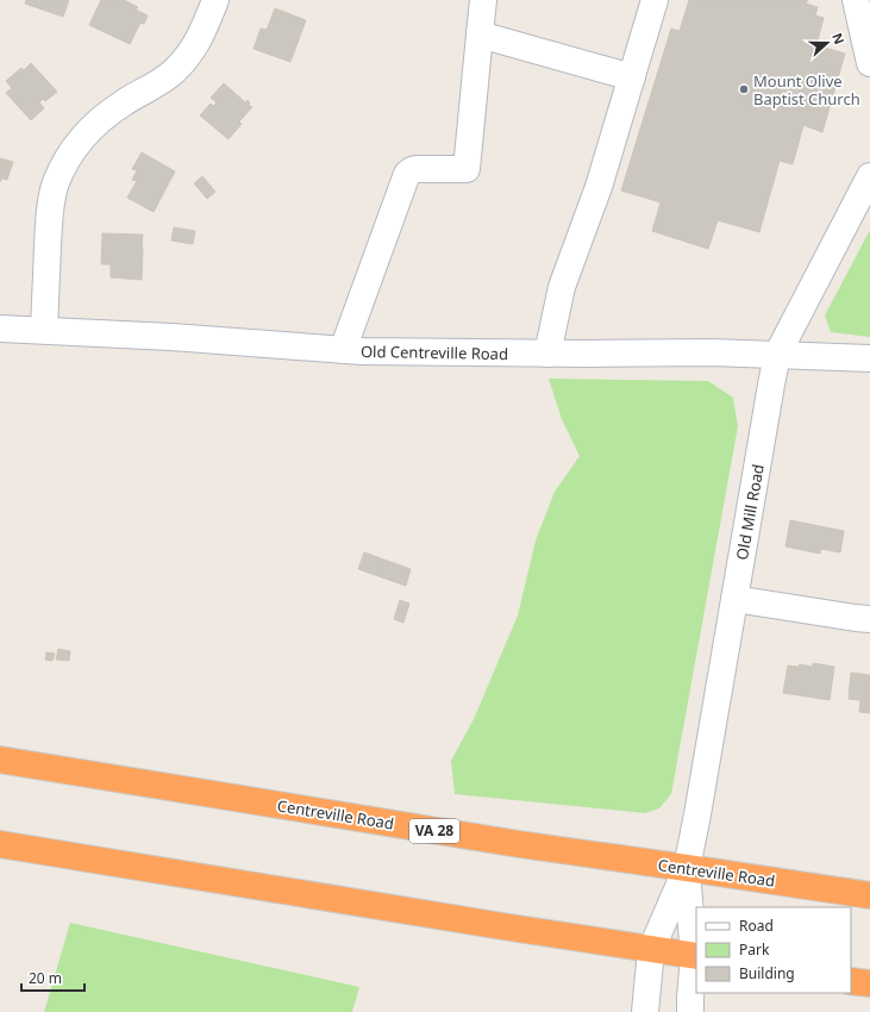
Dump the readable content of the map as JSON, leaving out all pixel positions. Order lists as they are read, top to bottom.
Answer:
{
  "streets": {
    "highway": ["Centreville Road", "VA 28"],
    "street": ["Old Centreville Road", "Old Mill Road"]
  },
  "crossings": [
    ["Old Centreville Road", "Old Mill Road"],
    ["Old Mill Road", "Centreville Road"]
  ],
  "places": ["Mount Olive Baptist Church"],
  "legend": ["Road", "Park", "Building"],
  "scale_bar": "20 m",
  "north": "right"
}
